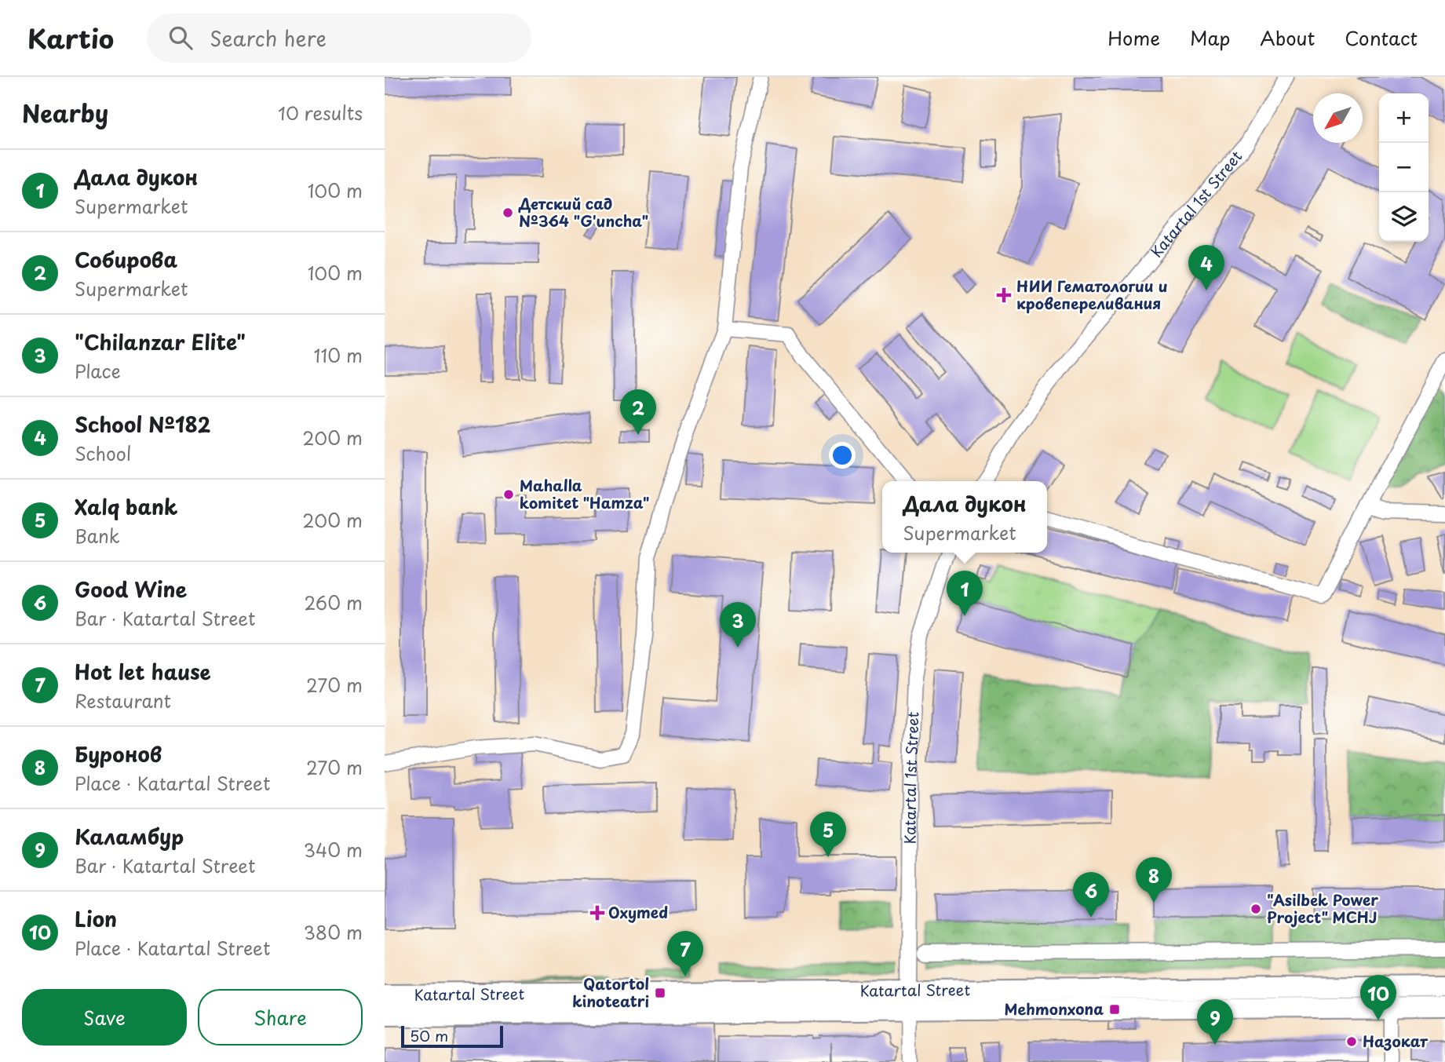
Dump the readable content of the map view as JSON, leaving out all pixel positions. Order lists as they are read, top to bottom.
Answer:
{
  "streets": {
    "main road": ["Katartal Street"],
    "street": ["Katartal 1st Street"]
  },
  "crossings": [
    ["Katartal 1st Street", "Katartal Street"]
  ],
  "places": {
    "other": [
      "Детский сад №364 \"G'uncha\"",
      "Mahalla komitet \"Hamza\"",
      "\"Asilbek Power Project\" MCHJ",
      "Назокат"
    ],
    "health": ["НИИ Гематологии и кровепереливания", "Oxymed"],
    "transit": ["Qatortol kinoteatri", "Mehmonxona"]
  },
  "scale_bar": "50 m",
  "north": "bottom left",
  "page": {
    "header": "Kartio",
    "search": "Search here",
    "nav": [
      "Home",
      "Map",
      "About",
      "Contact"
    ],
    "heading": ["Nearby", "10 results"],
    "map_buttons": ["+", "−"],
    "list": [
      {
        "mark": "1",
        "name": "Дала дукон",
        "note": "Supermarket",
        "value": "100 m"
      },
      {
        "mark": "2",
        "name": "Собирова",
        "note": "Supermarket",
        "value": "100 m"
      },
      {
        "mark": "3",
        "name": "\"Chilanzar Elite\"",
        "note": "Place",
        "value": "110 m"
      },
      {
        "mark": "4",
        "name": "School №182",
        "note": "School",
        "value": "200 m"
      },
      {
        "mark": "5",
        "name": "Xalq bank",
        "note": "Bank",
        "value": "200 m"
      },
      {
        "mark": "6",
        "name": "Good Wine",
        "note": "Bar · Katartal Street",
        "value": "260 m"
      },
      {
        "mark": "7",
        "name": "Hot let hause",
        "note": "Restaurant",
        "value": "270 m"
      },
      {
        "mark": "8",
        "name": "Буронов",
        "note": "Place · Katartal Street",
        "value": "270 m"
      },
      {
        "mark": "9",
        "name": "Каламбур",
        "note": "Bar · Katartal Street",
        "value": "340 m"
      },
      {
        "mark": "10",
        "name": "Lion",
        "note": "Place · Katartal Street",
        "value": "380 m"
      }
    ],
    "pins": [
      "4",
      "2",
      "1",
      "3",
      "5",
      "8",
      "6",
      "7",
      "10",
      "9"
    ],
    "popup": ["Дала дукон", "Supermarket"],
    "buttons": ["Save", "Share"],
    "scale": "50 m"
  }
}
